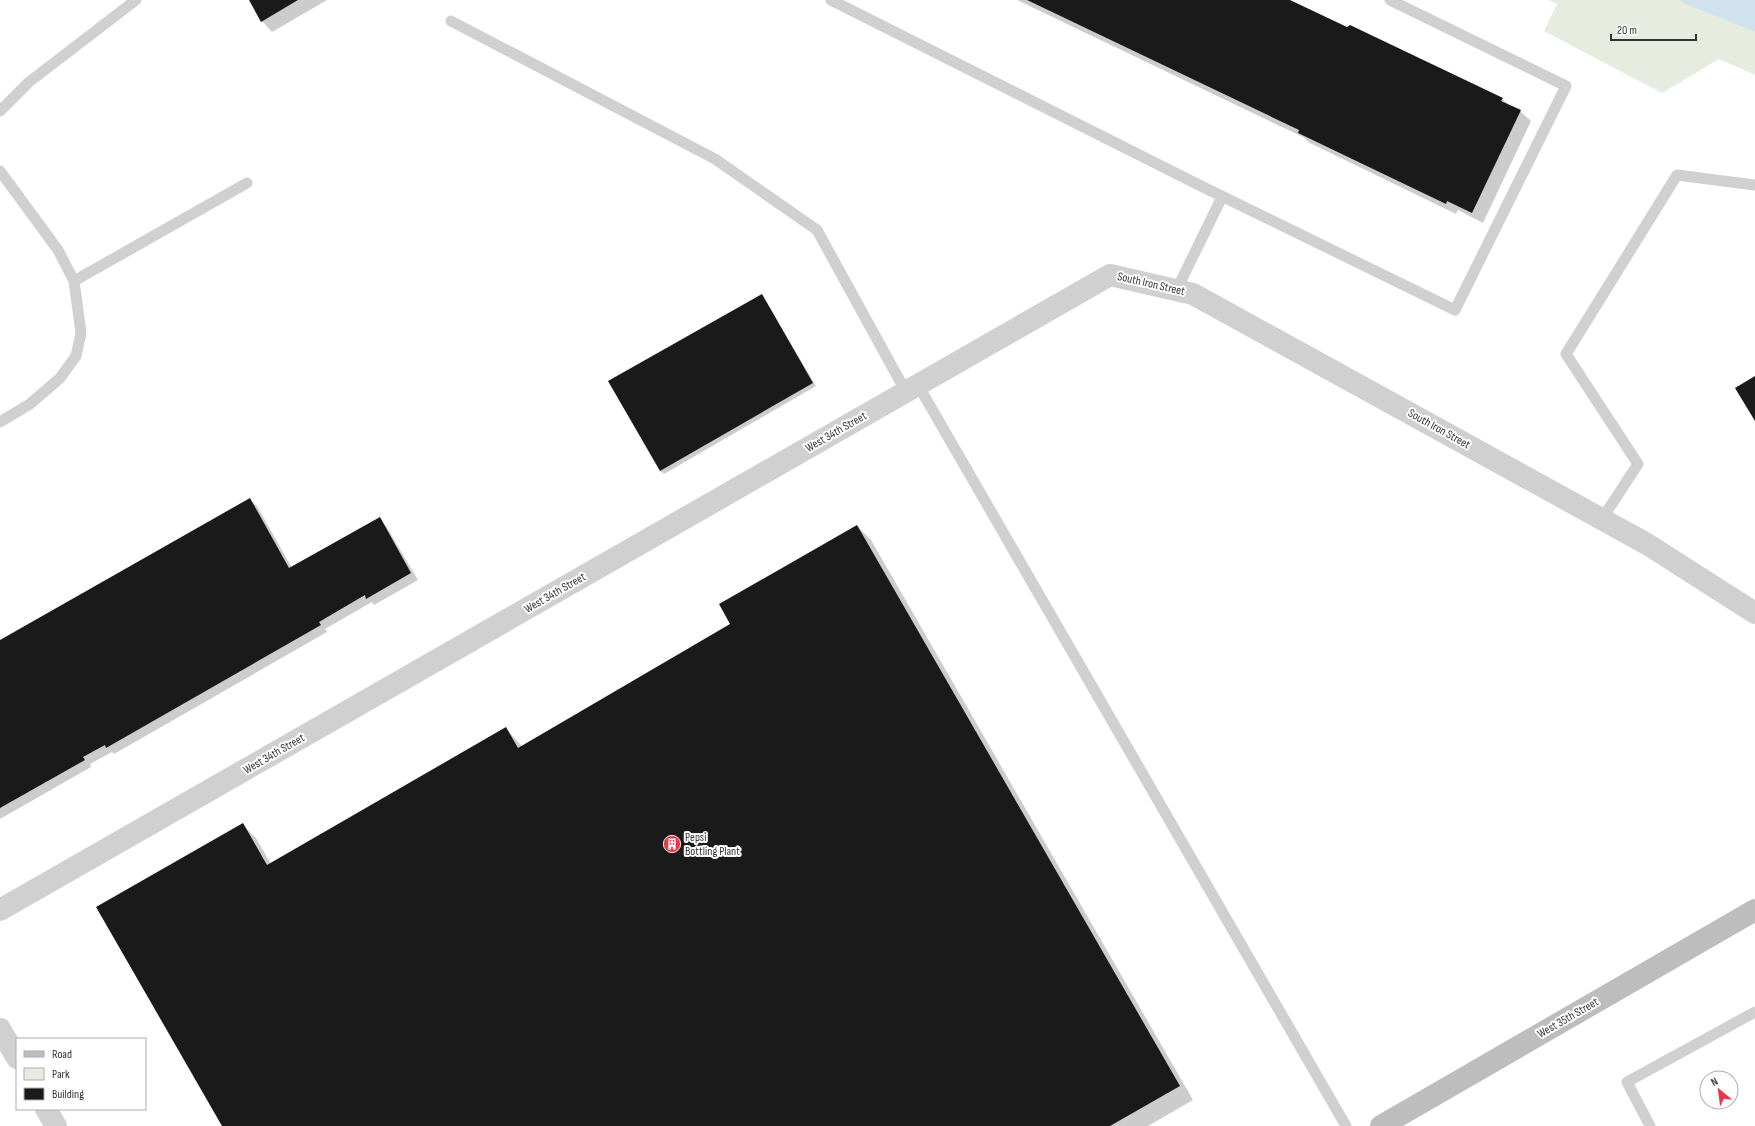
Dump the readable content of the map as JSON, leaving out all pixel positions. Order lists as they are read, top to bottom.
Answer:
{
  "streets": {
    "main road": ["West 35th Street"],
    "street": ["South Iron Street", "West 34th Street"]
  },
  "crossings": [
    ["South Iron Street", "West 34th Street"]
  ],
  "places": {
    "building": ["Pepsi Bottling Plant"]
  },
  "legend": ["Road", "Park", "Building"],
  "scale_bar": "20 m",
  "north": "top left"
}
